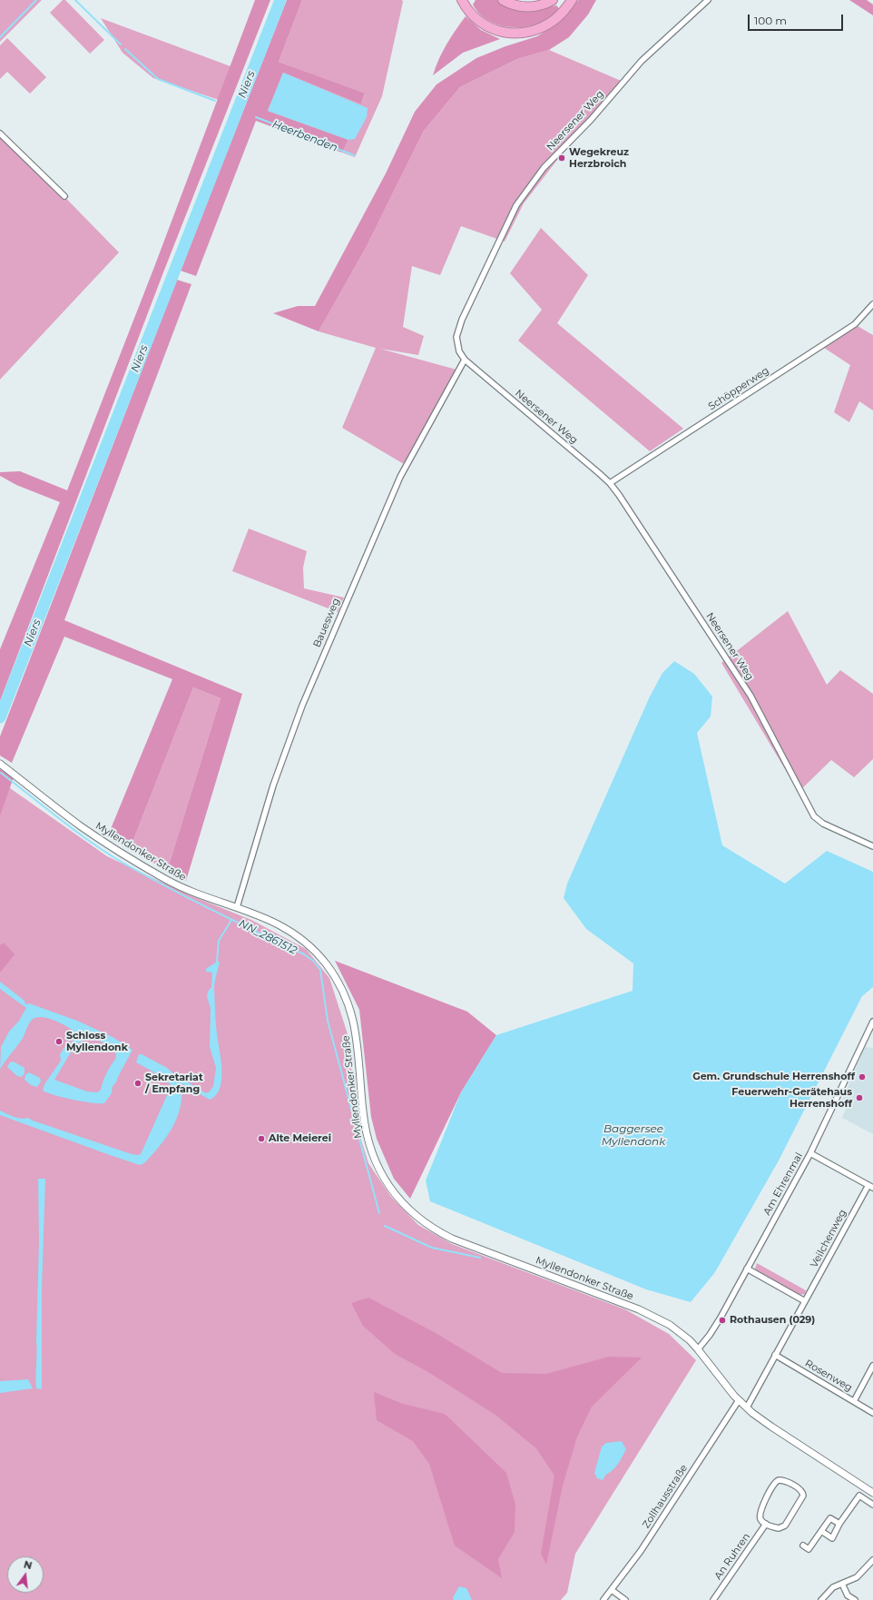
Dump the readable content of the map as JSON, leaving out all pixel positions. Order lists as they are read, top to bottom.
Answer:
{
  "streets": {
    "street": [
      "Neersener Weg",
      "Schöpperweg",
      "Bauesweg",
      "Myllendonker Straße",
      "Am Ehrenmal",
      "Veilchenweg",
      "Rosenweg",
      "Zollhausstraße",
      "An Ruhren"
    ]
  },
  "crossings": [
    ["Neersener Weg", "Schöpperweg"],
    ["Neersener Weg", "Bauesweg"],
    ["Bauesweg", "Myllendonker Straße"],
    ["Myllendonker Straße", "Am Ehrenmal"],
    ["Myllendonker Straße", "Veilchenweg"],
    ["Myllendonker Straße", "Zollhausstraße"],
    ["Veilchenweg", "Rosenweg"]
  ],
  "water": [
    "Niers",
    "Heerbenden",
    "NN_2861512",
    "Baggersee Myllendonk"
  ],
  "places": [
    "Wegekreuz Herzbroich",
    "Schloss Myllendonk",
    "Gem. Grundschule Herrenshoff",
    "Sekretariat / Empfang",
    "Feuerwehr-Gerätehaus Herrenshoff",
    "Alte Meierei",
    "Rothausen (029)"
  ],
  "scale_bar": "100 m",
  "north": "top"
}
